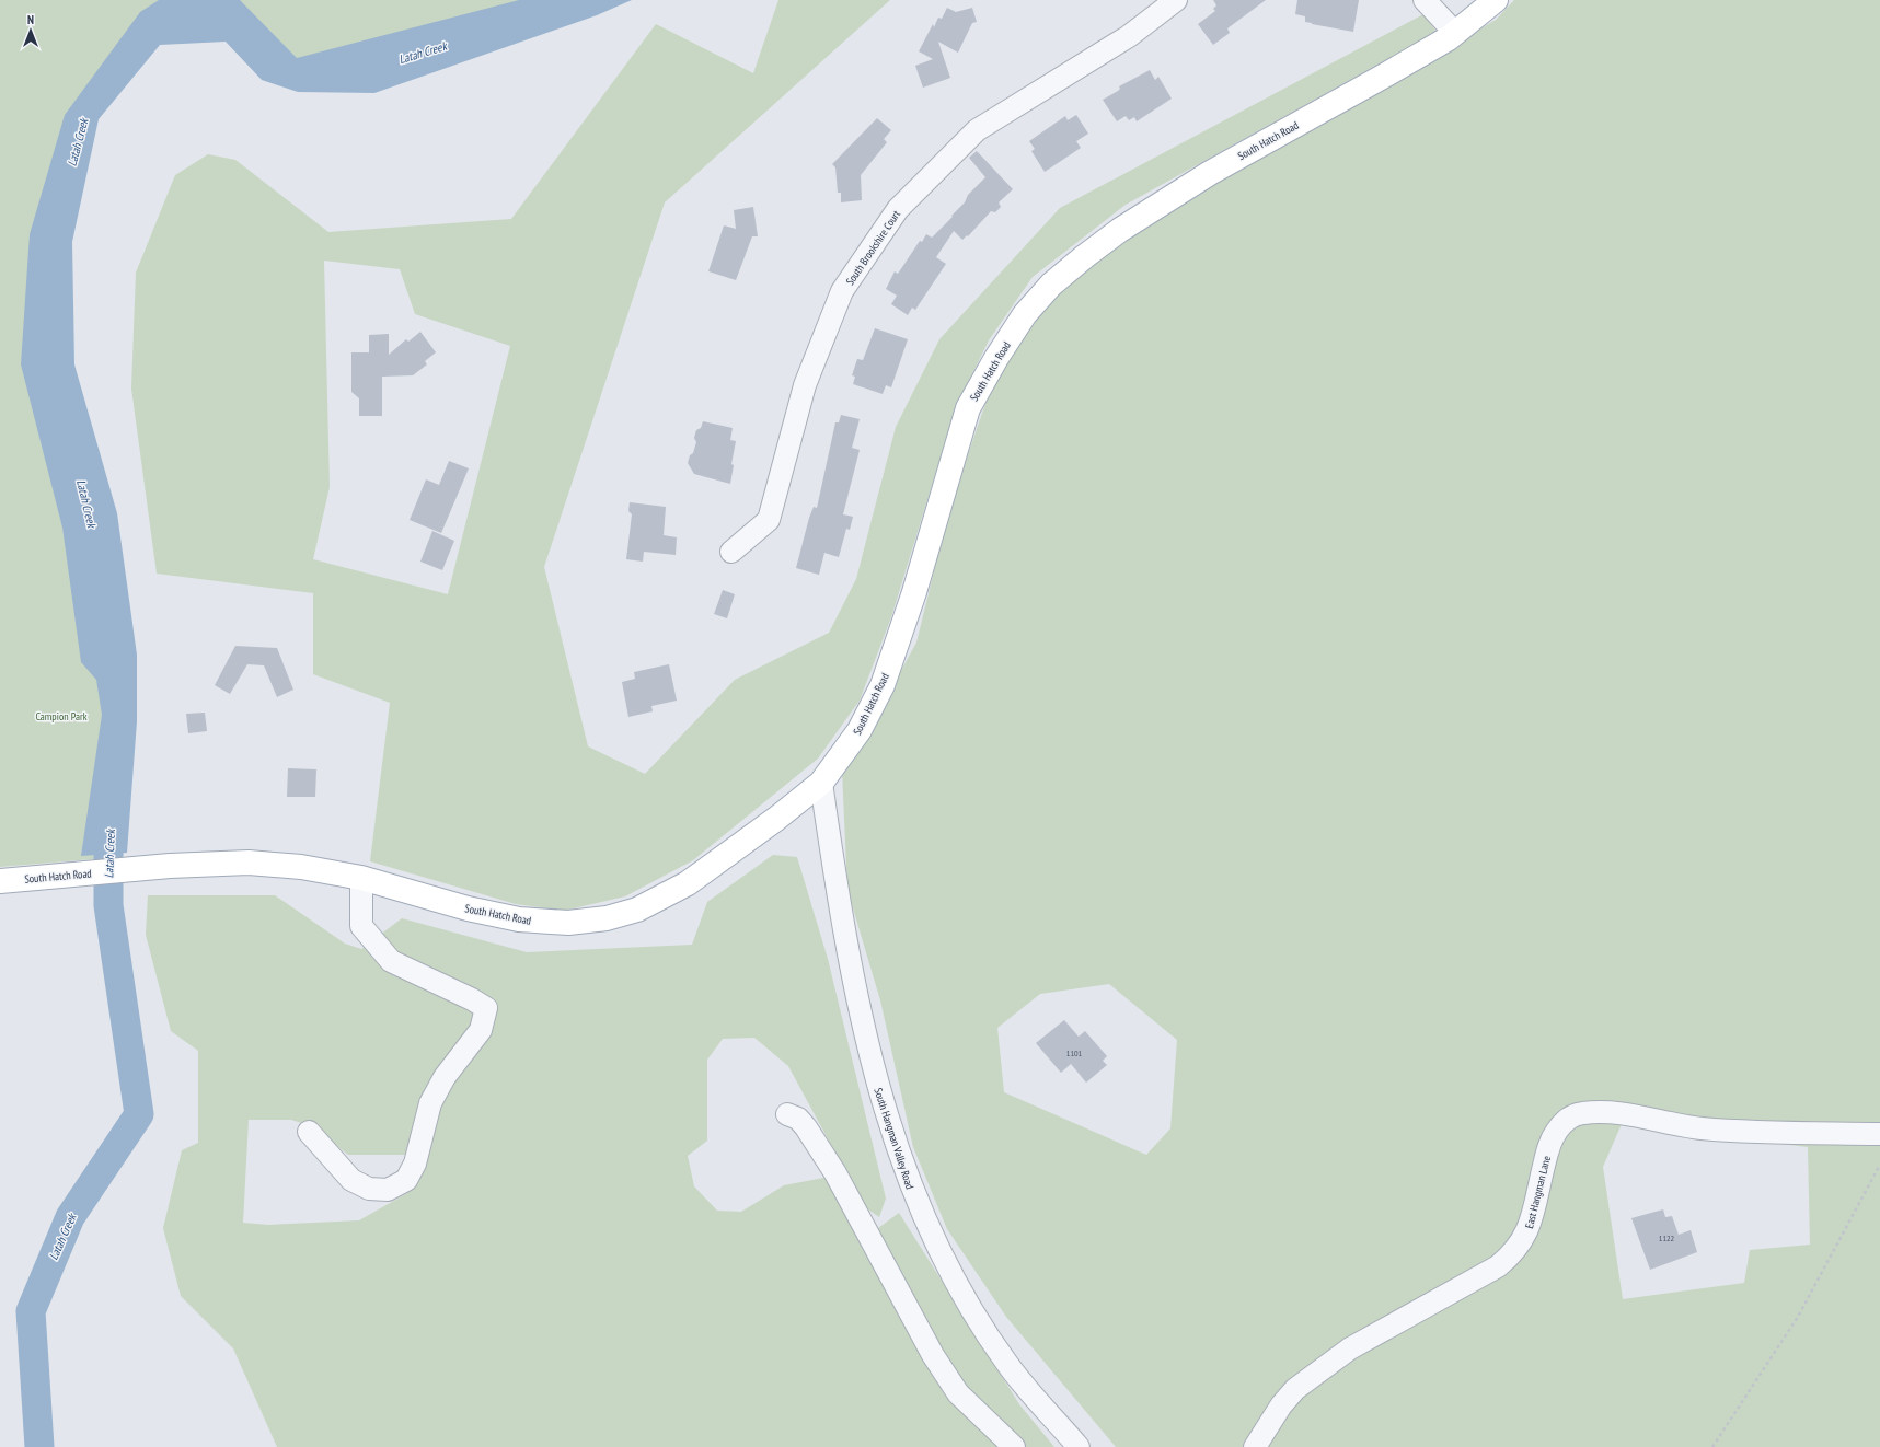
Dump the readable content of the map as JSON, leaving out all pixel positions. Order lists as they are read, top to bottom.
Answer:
{
  "streets": {
    "main road": ["South Hatch Road"],
    "street": ["South Brookshire Court", "South Hangman Valley Road", "East Hangman Lane"]
  },
  "crossings": [
    ["South Hatch Road", "South Hangman Valley Road"]
  ],
  "water": ["Latah Creek"],
  "parks": ["Campion Park"],
  "house_numbers": ["1101", "1122"],
  "north": "top"
}
